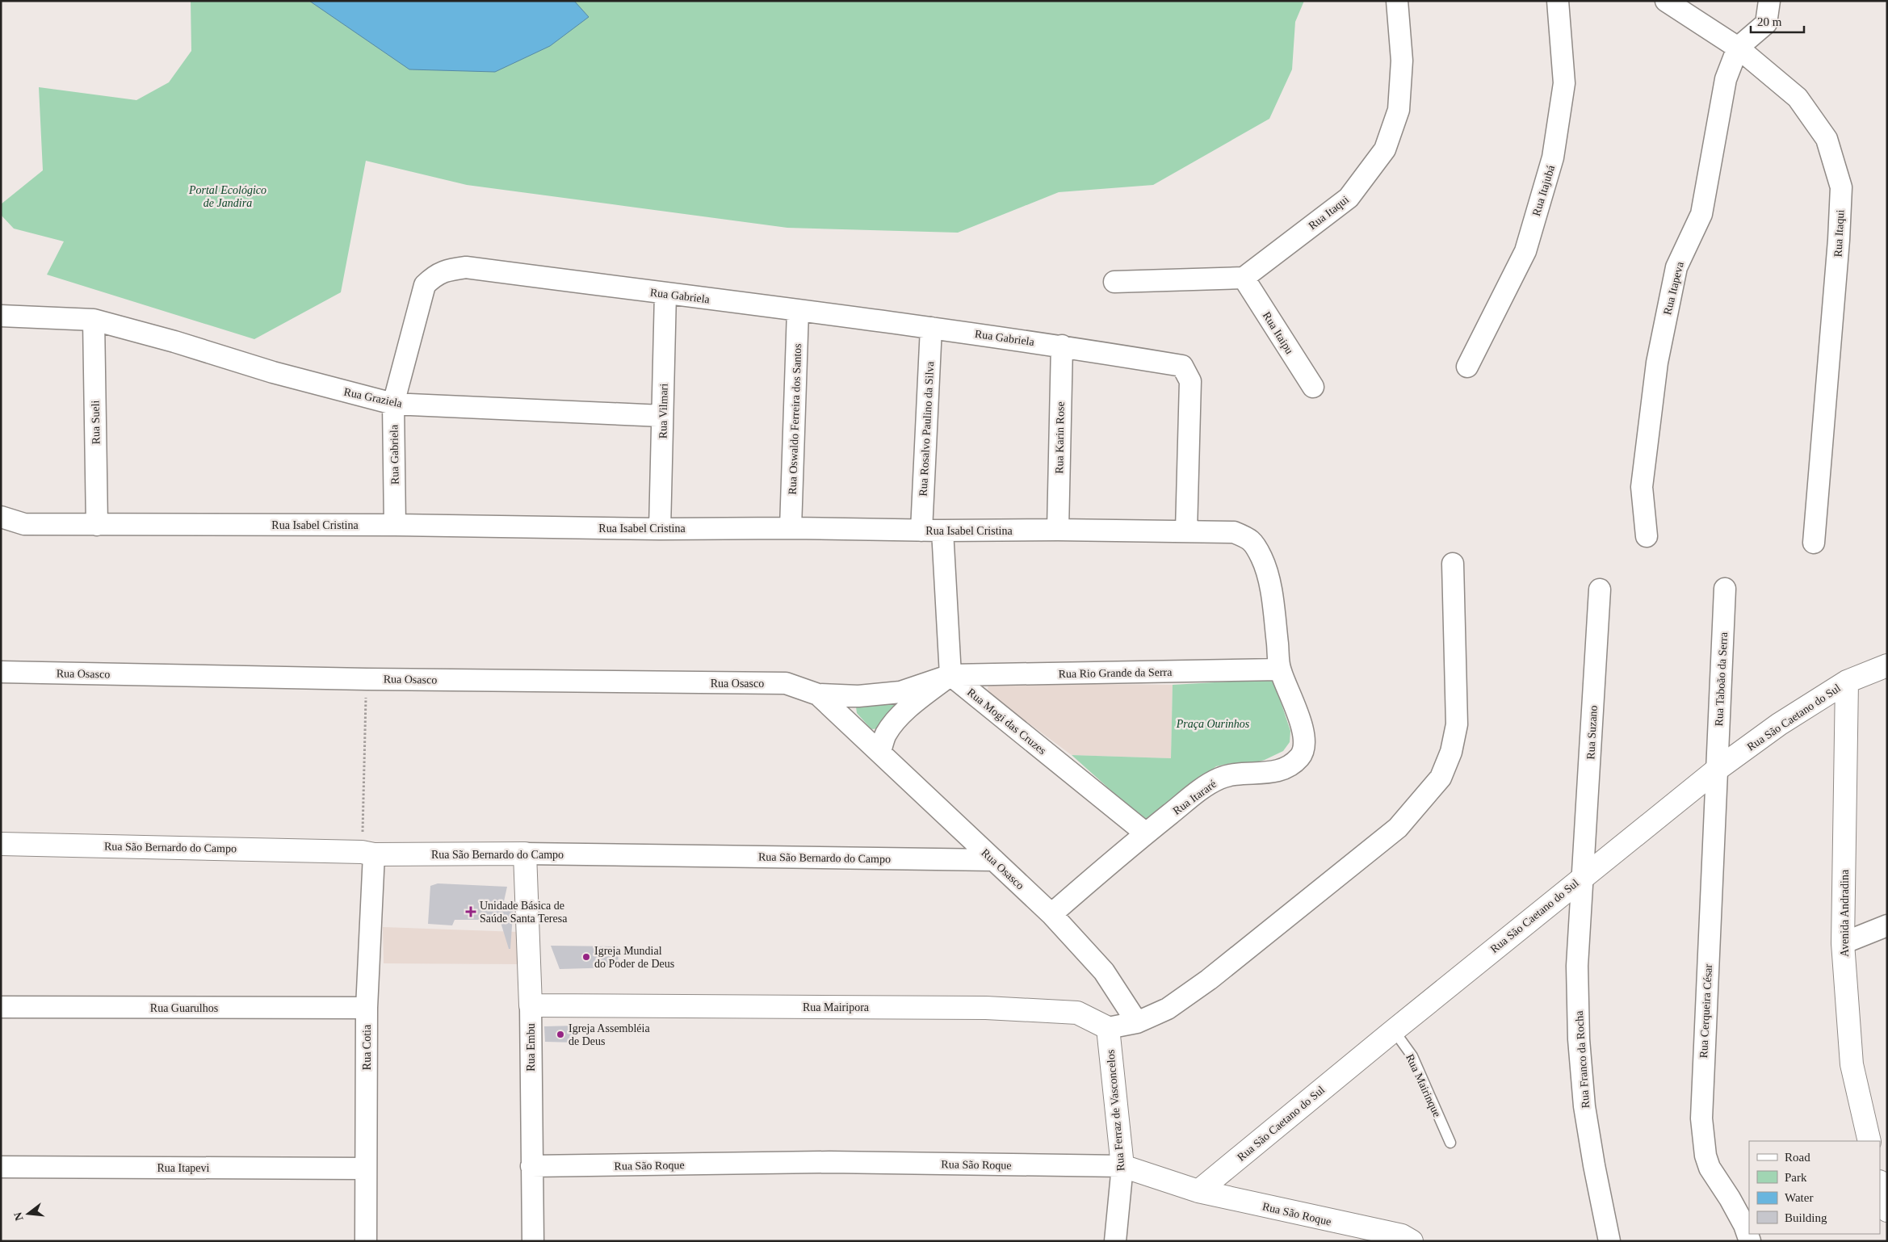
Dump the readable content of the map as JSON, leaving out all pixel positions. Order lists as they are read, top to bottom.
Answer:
{
  "streets": {
    "street": [
      "Rua Itajubá",
      "Rua Itaqui",
      "Rua Itapeva",
      "Rua Gabriela",
      "Rua Itaipu",
      "Rua Graziela",
      "Rua Vilmari",
      "Rua Oswaldo Ferreira dos Santos",
      "Rua Sueli",
      "Rua Rosalvo Paulino da Silva",
      "Rua Karin Rose",
      "Rua Isabel Cristina",
      "Rua Rio Grande da Serra",
      "Rua Osasco",
      "Rua Taboão da Serra",
      "Rua São Caetano do Sul",
      "Rua Mogi das Cruzes",
      "Rua Suzano",
      "Rua Itararé",
      "Rua São Bernardo do Campo",
      "Avenida Andradina",
      "Rua Mairipora",
      "Rua Guarulhos",
      "Rua Cerqueira César",
      "Rua Cotia",
      "Rua Embu",
      "Rua Franco da Rocha",
      "Rua Ferraz de Vasconcelos",
      "Rua São Roque",
      "Rua Itapevi"
    ],
    "lane": ["Rua Mairinque"]
  },
  "crossings": [
    ["Rua Itaqui", "Rua Itapeva"],
    ["Rua Itaqui", "Rua Itaipu"],
    ["Rua Gabriela", "Rua Graziela"],
    ["Rua Gabriela", "Rua Vilmari"],
    ["Rua Gabriela", "Rua Oswaldo Ferreira dos Santos"],
    ["Rua Gabriela", "Rua Rosalvo Paulino da Silva"],
    ["Rua Gabriela", "Rua Karin Rose"],
    ["Rua Gabriela", "Rua Isabel Cristina"],
    ["Rua Gabriela", "Rua Itararé"],
    ["Rua Graziela", "Rua Vilmari"],
    ["Rua Graziela", "Rua Sueli"],
    ["Rua Vilmari", "Rua Isabel Cristina"],
    ["Rua Oswaldo Ferreira dos Santos", "Rua Isabel Cristina"],
    ["Rua Sueli", "Rua Isabel Cristina"],
    ["Rua Rosalvo Paulino da Silva", "Rua Isabel Cristina"],
    ["Rua Karin Rose", "Rua Isabel Cristina"],
    ["Rua Isabel Cristina", "Rua Itararé"],
    ["Rua Rio Grande da Serra", "Rua Osasco"],
    ["Rua Rio Grande da Serra", "Rua Mogi das Cruzes"],
    ["Rua Rio Grande da Serra", "Rua Itararé"],
    ["Rua Osasco", "Rua Mogi das Cruzes"],
    ["Rua Osasco", "Rua Itararé"],
    ["Rua Osasco", "Rua São Bernardo do Campo"],
    ["Rua Taboão da Serra", "Rua São Caetano do Sul"],
    ["Rua Taboão da Serra", "Rua Cerqueira César"],
    ["Rua São Caetano do Sul", "Rua Suzano"],
    ["Rua São Caetano do Sul", "Avenida Andradina"],
    ["Rua São Caetano do Sul", "Rua Cerqueira César"],
    ["Rua São Caetano do Sul", "Rua Franco da Rocha"],
    ["Rua São Caetano do Sul", "Rua Mairinque"],
    ["Rua São Caetano do Sul", "Rua São Roque"],
    ["Rua Mogi das Cruzes", "Rua Itararé"],
    ["Rua Suzano", "Rua Franco da Rocha"],
    ["Rua São Bernardo do Campo", "Rua Cotia"],
    ["Rua São Bernardo do Campo", "Rua Embu"],
    ["Rua Mairipora", "Rua Embu"],
    ["Rua Mairipora", "Rua Ferraz de Vasconcelos"],
    ["Rua Guarulhos", "Rua Cotia"],
    ["Rua Cotia", "Rua Itapevi"],
    ["Rua Embu", "Rua São Roque"],
    ["Rua Ferraz de Vasconcelos", "Rua São Roque"]
  ],
  "parks": ["Portal Ecológico de Jandira", "Praça Ourinhos"],
  "places": {
    "health": ["Unidade Básica de Saúde Santa Teresa"],
    "other": ["Igreja Mundial do Poder de Deus", "Igreja Assembléia de Deus"]
  },
  "legend": [
    "Road",
    "Park",
    "Water",
    "Building"
  ],
  "scale_bar": "20 m",
  "north": "left"
}
